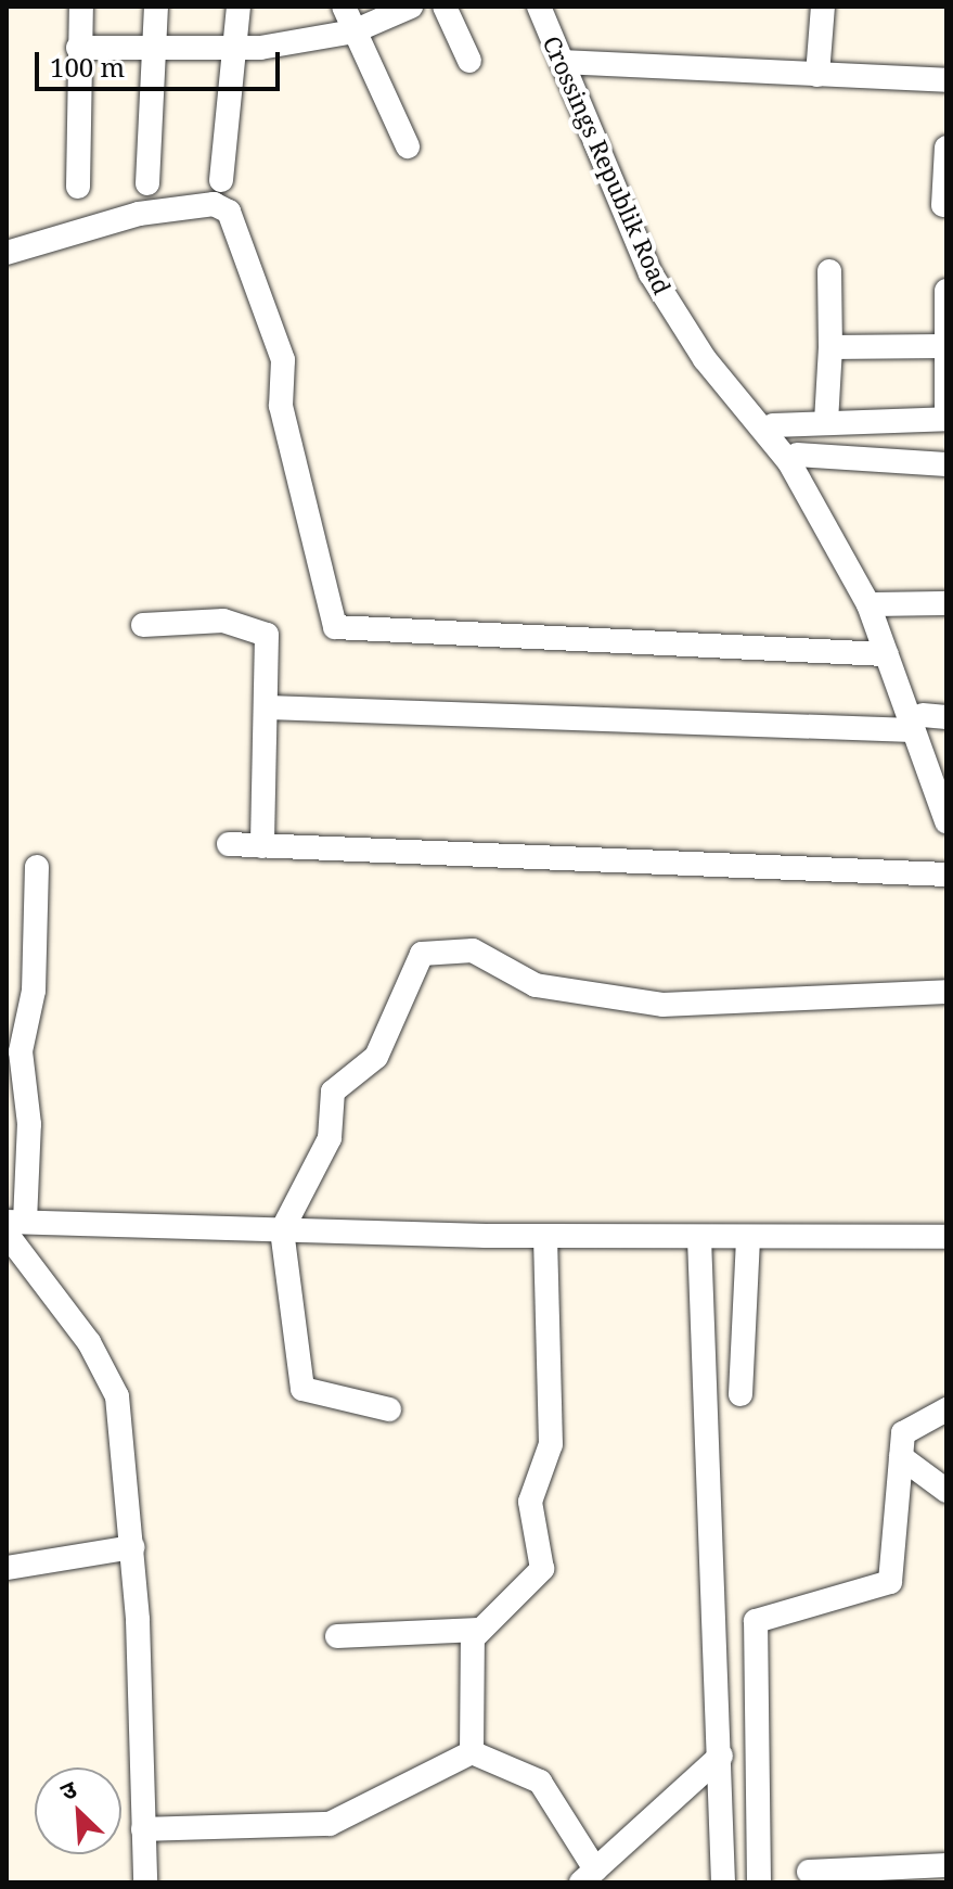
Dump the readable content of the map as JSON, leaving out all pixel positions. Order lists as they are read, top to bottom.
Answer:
{
  "streets": {
    "street": ["Crossings Republik Road"]
  },
  "scale_bar": "100 m",
  "north": "top left"
}
